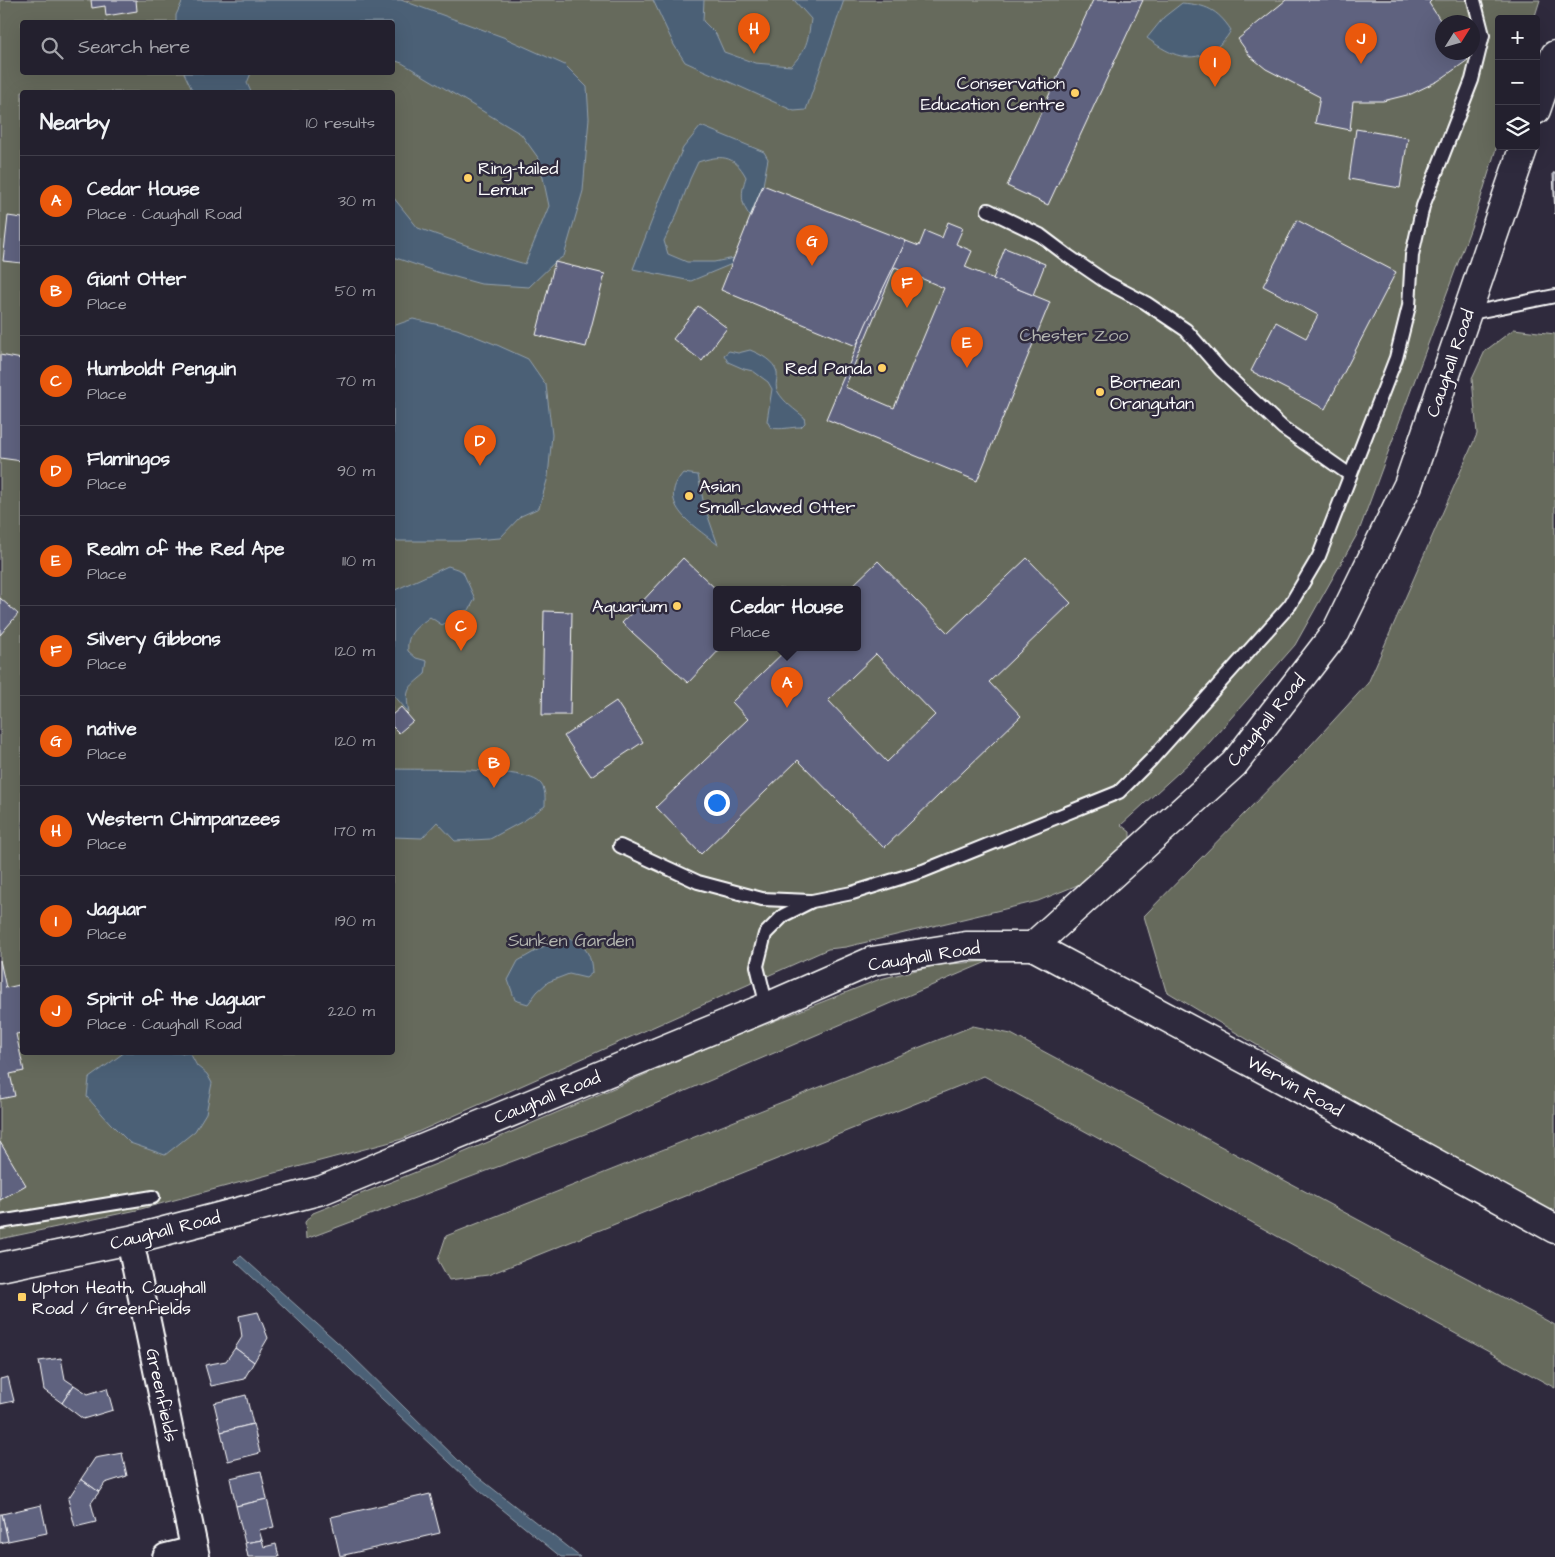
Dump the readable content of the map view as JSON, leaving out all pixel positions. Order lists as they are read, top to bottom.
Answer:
{
  "streets": {
    "street": ["Caughall Road", "Wervin Road", "Greenfields"]
  },
  "crossings": [
    ["Caughall Road", "Wervin Road"],
    ["Caughall Road", "Greenfields"]
  ],
  "parks": ["Chester Zoo", "Sunken Garden"],
  "places": {
    "other": [
      "Conservation Education Centre",
      "Ring-tailed Lemur",
      "Red Panda",
      "Bornean Orangutan",
      "Asian Small-clawed Otter",
      "Aquarium"
    ],
    "transit": ["Upton Heath, Caughall Road / Greenfields"]
  },
  "north": "top right",
  "page": {
    "pins": [
      "H",
      "J",
      "I",
      "G",
      "F",
      "E",
      "D",
      "C",
      "A",
      "B"
    ],
    "map_buttons": ["+", "−"],
    "search": "Search here",
    "heading": ["Nearby", "10 results"],
    "list": [
      {
        "mark": "A",
        "name": "Cedar House",
        "note": "Place · Caughall Road",
        "value": "30 m"
      },
      {
        "mark": "B",
        "name": "Giant Otter",
        "note": "Place",
        "value": "50 m"
      },
      {
        "mark": "C",
        "name": "Humboldt Penguin",
        "note": "Place",
        "value": "70 m"
      },
      {
        "mark": "D",
        "name": "Flamingos",
        "note": "Place",
        "value": "90 m"
      },
      {
        "mark": "E",
        "name": "Realm of the Red Ape",
        "note": "Place",
        "value": "110 m"
      },
      {
        "mark": "F",
        "name": "Silvery Gibbons",
        "note": "Place",
        "value": "120 m"
      },
      {
        "mark": "G",
        "name": "native",
        "note": "Place",
        "value": "120 m"
      },
      {
        "mark": "H",
        "name": "Western Chimpanzees",
        "note": "Place",
        "value": "170 m"
      },
      {
        "mark": "I",
        "name": "Jaguar",
        "note": "Place",
        "value": "190 m"
      },
      {
        "mark": "J",
        "name": "Spirit of the Jaguar",
        "note": "Place · Caughall Road",
        "value": "220 m"
      }
    ],
    "popup": ["Cedar House", "Place"]
  }
}
